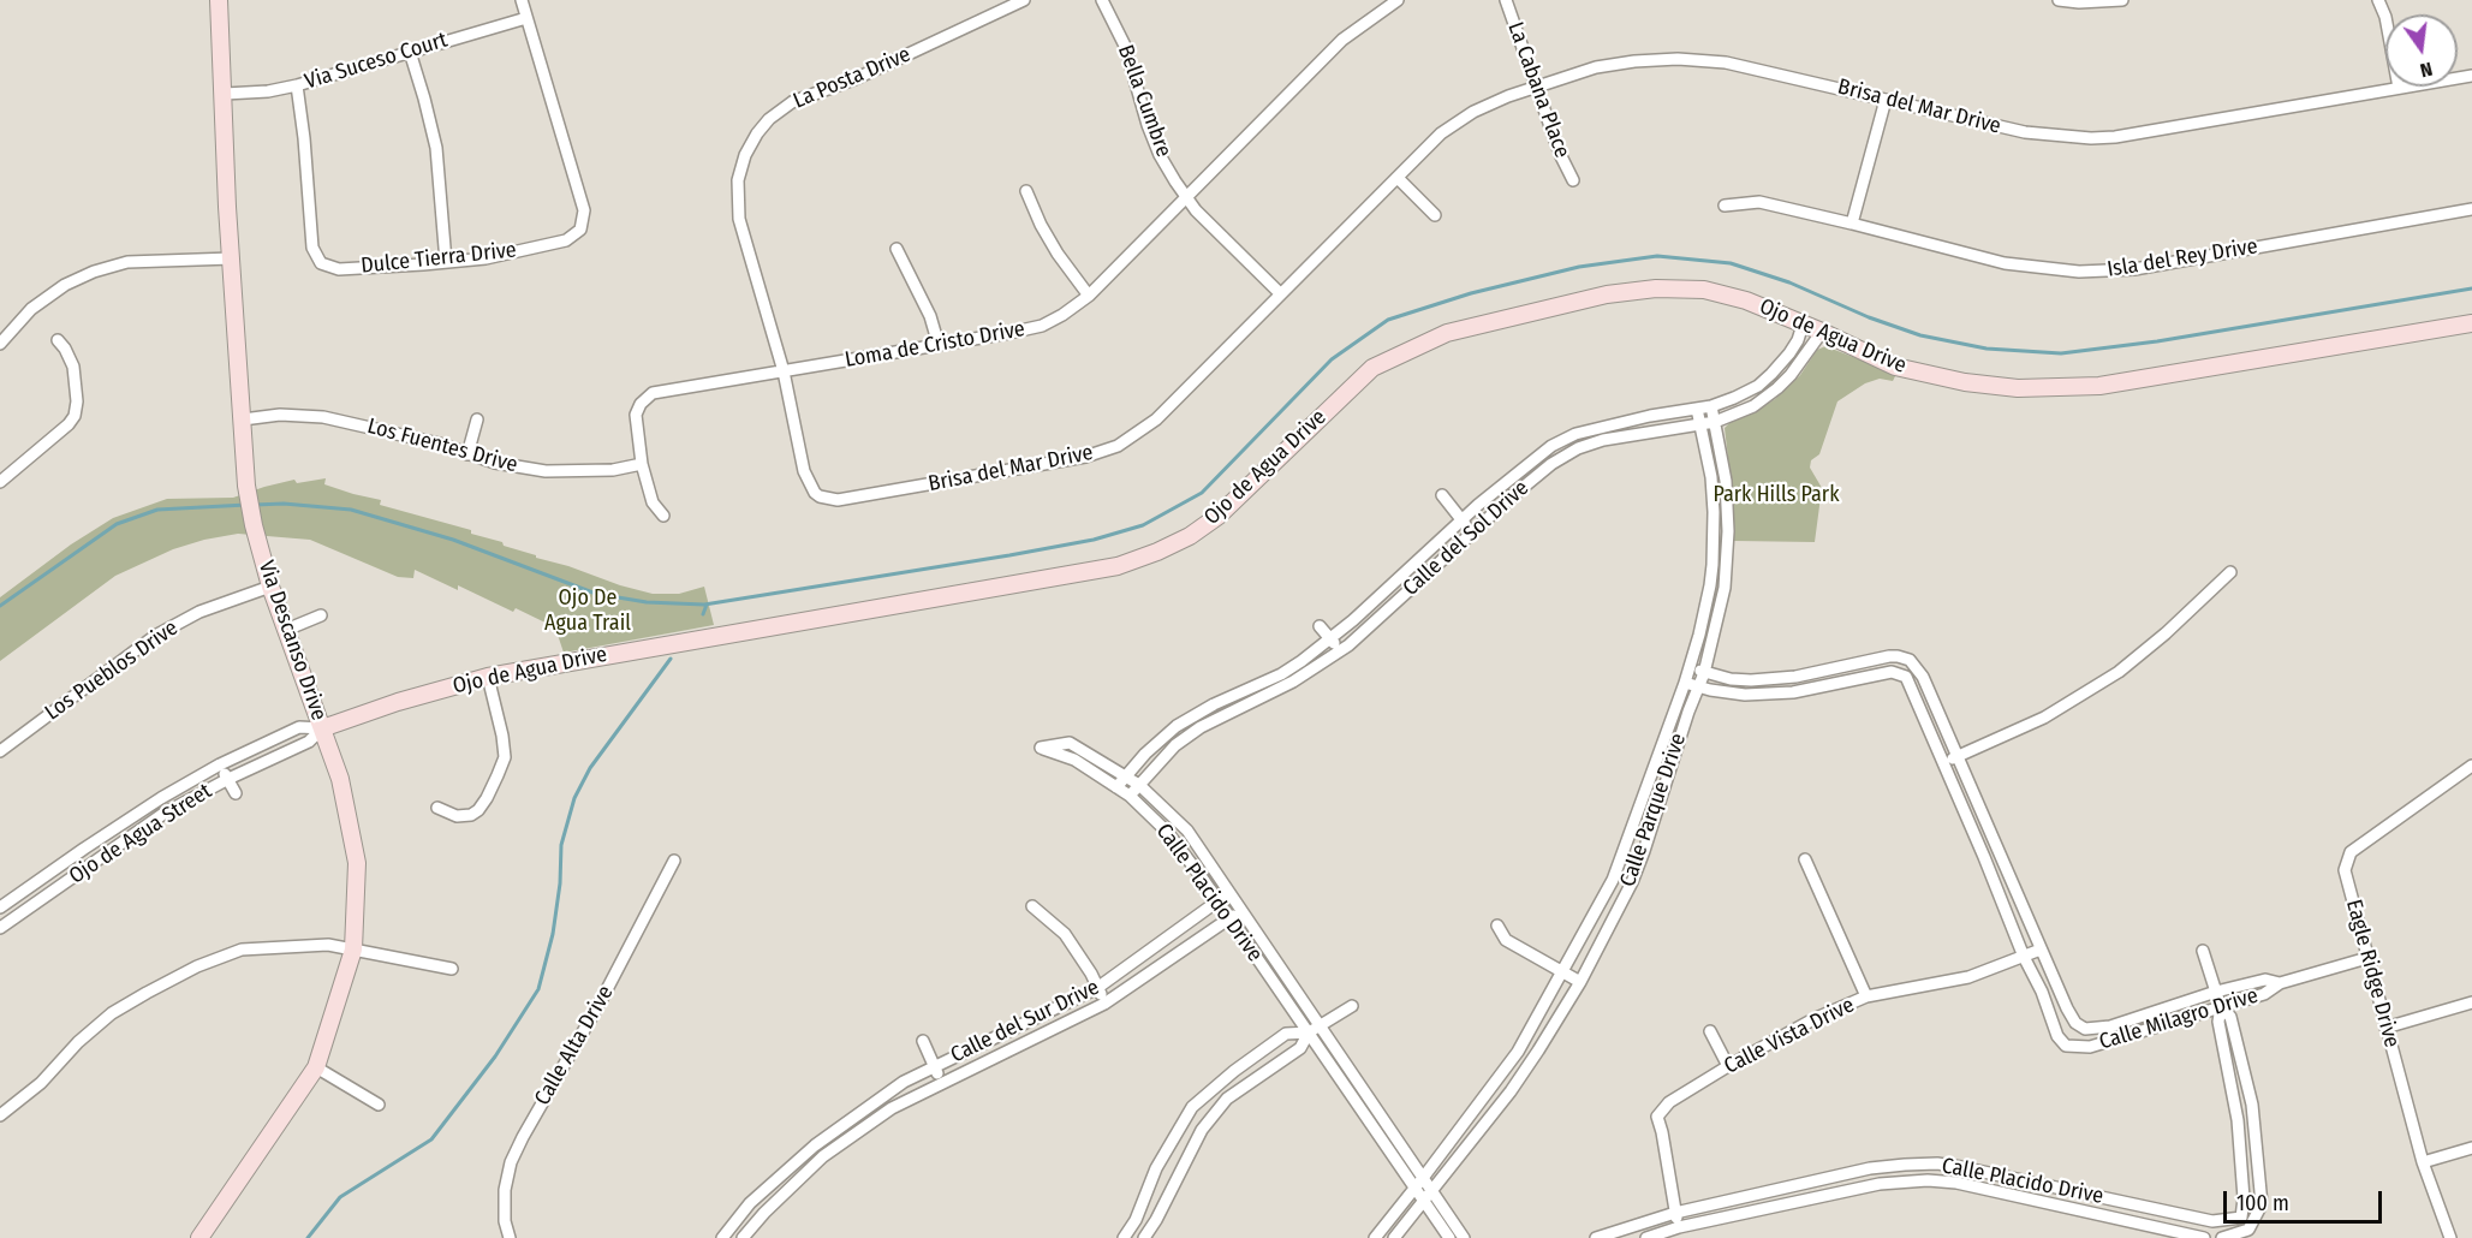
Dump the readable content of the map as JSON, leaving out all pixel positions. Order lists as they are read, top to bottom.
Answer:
{
  "streets": {
    "street": [
      "Via Suceso Court",
      "La Posta Drive",
      "La Cabana Place",
      "Bella Cumbre",
      "Brisa del Mar Drive",
      "Dulce Tierra Drive",
      "Isla del Rey Drive",
      "Ojo de Agua Drive",
      "Loma de Cristo Drive",
      "Los Fuentes Drive",
      "Calle del Sol Drive",
      "Via Descanso Drive",
      "Los Pueblos Drive",
      "Calle Parque Drive",
      "Ojo de Agua Street",
      "Calle Placido Drive",
      "Eagle Ridge Drive",
      "Calle Milagro Drive",
      "Calle del Sur Drive",
      "Calle Vista Drive",
      "Calle Alta Drive"
    ]
  },
  "crossings": [
    ["Via Suceso Court", "Dulce Tierra Drive"],
    ["Via Suceso Court", "Via Descanso Drive"],
    ["La Posta Drive", "Brisa del Mar Drive"],
    ["La Posta Drive", "Loma de Cristo Drive"],
    ["La Cabana Place", "Brisa del Mar Drive"],
    ["Bella Cumbre", "Brisa del Mar Drive"],
    ["Bella Cumbre", "Loma de Cristo Drive"],
    ["Brisa del Mar Drive", "Loma de Cristo Drive"],
    ["Ojo de Agua Drive", "Calle del Sol Drive"],
    ["Ojo de Agua Drive", "Via Descanso Drive"],
    ["Ojo de Agua Drive", "Ojo de Agua Street"],
    ["Loma de Cristo Drive", "Los Fuentes Drive"],
    ["Los Fuentes Drive", "Via Descanso Drive"],
    ["Calle del Sol Drive", "Calle Parque Drive"],
    ["Calle del Sol Drive", "Calle Placido Drive"],
    ["Via Descanso Drive", "Los Pueblos Drive"],
    ["Via Descanso Drive", "Ojo de Agua Street"],
    ["Calle Parque Drive", "Calle Placido Drive"],
    ["Calle Placido Drive", "Calle del Sur Drive"],
    ["Calle Placido Drive", "Calle Vista Drive"],
    ["Eagle Ridge Drive", "Calle Milagro Drive"],
    ["Calle Milagro Drive", "Calle Vista Drive"]
  ],
  "parks": ["Park Hills Park", "Ojo De Agua Trail"],
  "scale_bar": "100 m",
  "north": "bottom"
}
